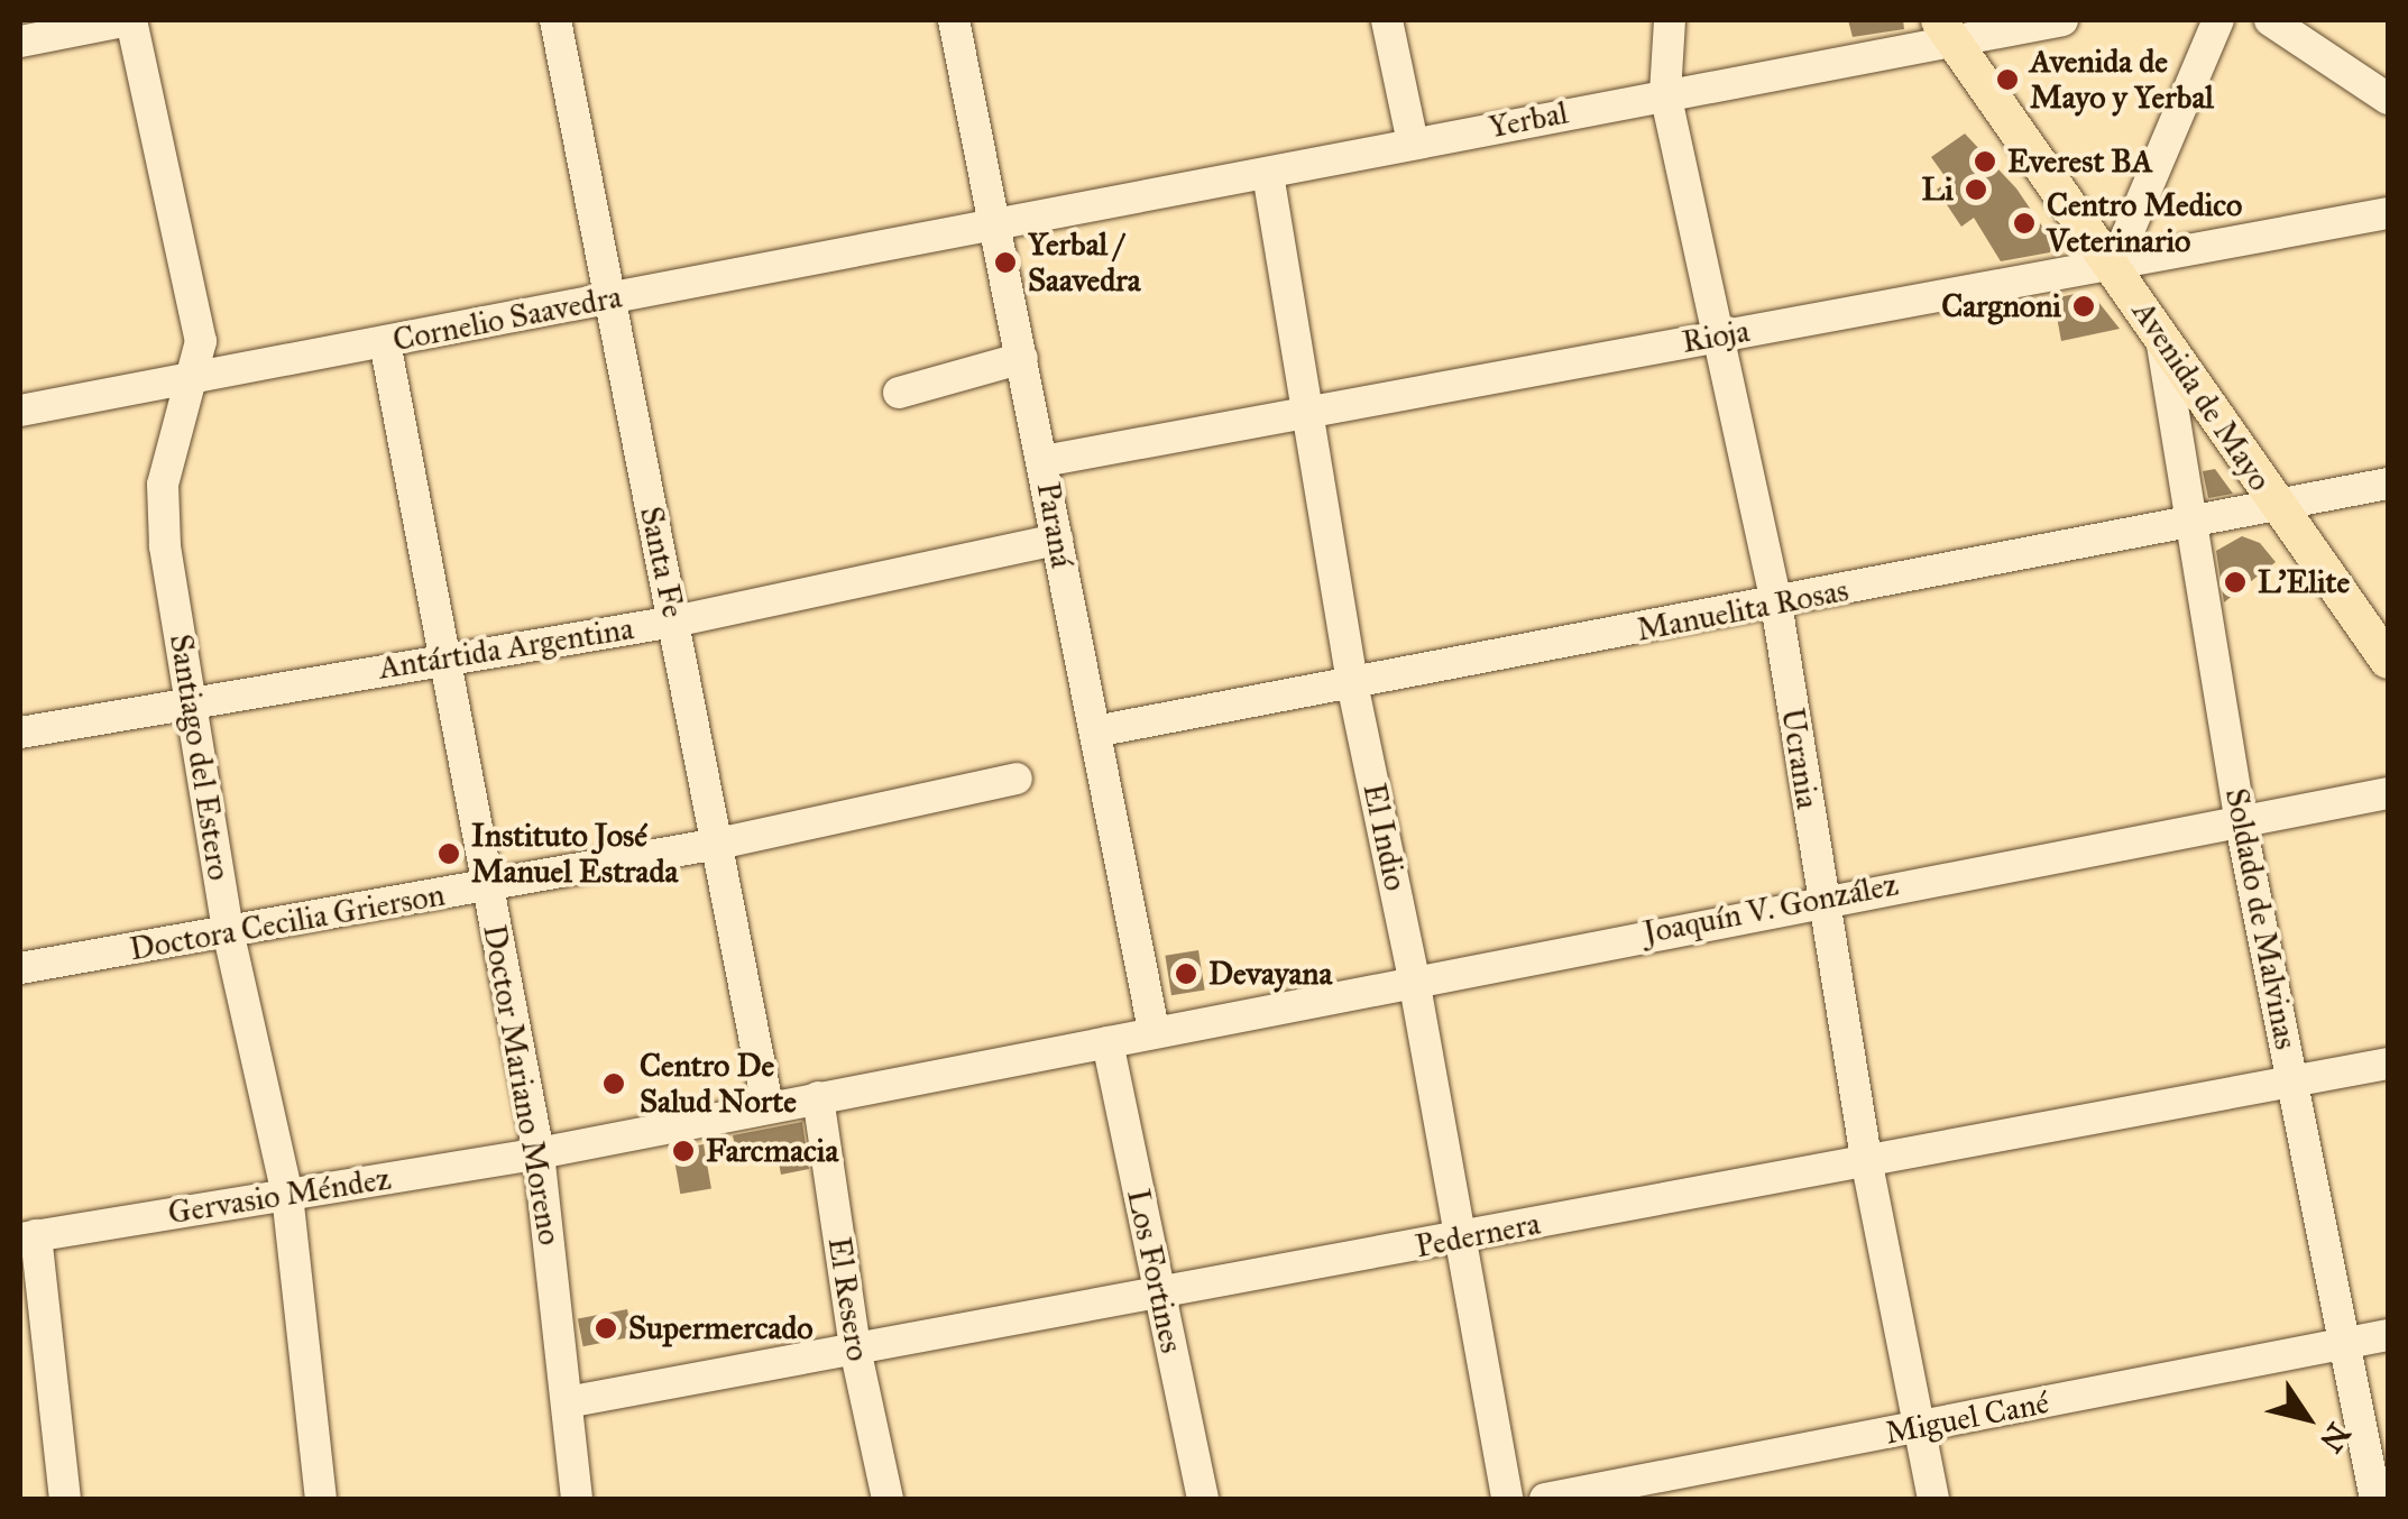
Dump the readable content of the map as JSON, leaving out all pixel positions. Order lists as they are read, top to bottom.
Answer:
{
  "streets": {
    "main road": ["Avenida de Mayo"],
    "street": [
      "Yerbal",
      "Cornelio Saavedra",
      "Rioja",
      "Paraná",
      "Santa Fe",
      "Manuelita Rosas",
      "Antártida Argentina",
      "Santiago del Estero",
      "Ucrania",
      "El Indio",
      "Joaquín V. González",
      "Soldado de Malvinas",
      "Doctora Cecilia Grierson",
      "Doctor Mariano Moreno",
      "Gervasio Méndez",
      "Pedernera",
      "Los Fortines",
      "El Resero",
      "Miguel Cané"
    ]
  },
  "crossings": [
    ["Yerbal", "Cornelio Saavedra"],
    ["Yerbal", "Avenida de Mayo"],
    ["Yerbal", "Paraná"],
    ["Yerbal", "Ucrania"],
    ["Yerbal", "El Indio"],
    ["Cornelio Saavedra", "Paraná"],
    ["Cornelio Saavedra", "Santa Fe"],
    ["Cornelio Saavedra", "Santiago del Estero"],
    ["Cornelio Saavedra", "Doctor Mariano Moreno"],
    ["Rioja", "Avenida de Mayo"],
    ["Rioja", "Paraná"],
    ["Rioja", "Ucrania"],
    ["Rioja", "El Indio"],
    ["Avenida de Mayo", "Manuelita Rosas"],
    ["Avenida de Mayo", "Soldado de Malvinas"],
    ["Paraná", "Manuelita Rosas"],
    ["Paraná", "Antártida Argentina"],
    ["Paraná", "Joaquín V. González"],
    ["Santa Fe", "Antártida Argentina"],
    ["Santa Fe", "Doctora Cecilia Grierson"],
    ["Santa Fe", "Gervasio Méndez"],
    ["Manuelita Rosas", "Ucrania"],
    ["Manuelita Rosas", "El Indio"],
    ["Manuelita Rosas", "Soldado de Malvinas"],
    ["Antártida Argentina", "Santiago del Estero"],
    ["Antártida Argentina", "Doctor Mariano Moreno"],
    ["Santiago del Estero", "Doctora Cecilia Grierson"],
    ["Santiago del Estero", "Gervasio Méndez"],
    ["Ucrania", "Joaquín V. González"],
    ["Ucrania", "Pedernera"],
    ["Ucrania", "Miguel Cané"],
    ["El Indio", "Joaquín V. González"],
    ["El Indio", "Pedernera"],
    ["Joaquín V. González", "Soldado de Malvinas"],
    ["Joaquín V. González", "Gervasio Méndez"],
    ["Joaquín V. González", "Los Fortines"],
    ["Joaquín V. González", "El Resero"],
    ["Soldado de Malvinas", "Pedernera"],
    ["Soldado de Malvinas", "Miguel Cané"],
    ["Doctora Cecilia Grierson", "Doctor Mariano Moreno"],
    ["Doctor Mariano Moreno", "Gervasio Méndez"],
    ["Doctor Mariano Moreno", "Pedernera"],
    ["Gervasio Méndez", "El Resero"],
    ["Pedernera", "Los Fortines"],
    ["Pedernera", "El Resero"]
  ],
  "places": [
    "Avenida de Mayo y Yerbal",
    "Everest BA",
    "Li",
    "Centro Medico Veterinario",
    "Yerbal / Saavedra",
    "Cargnoni",
    "L'Elite",
    "Instituto José Manuel Estrada",
    "Devayana",
    "Centro De Salud Norte",
    "Farcmacia",
    "Supermercado"
  ],
  "north": "bottom right"
}
